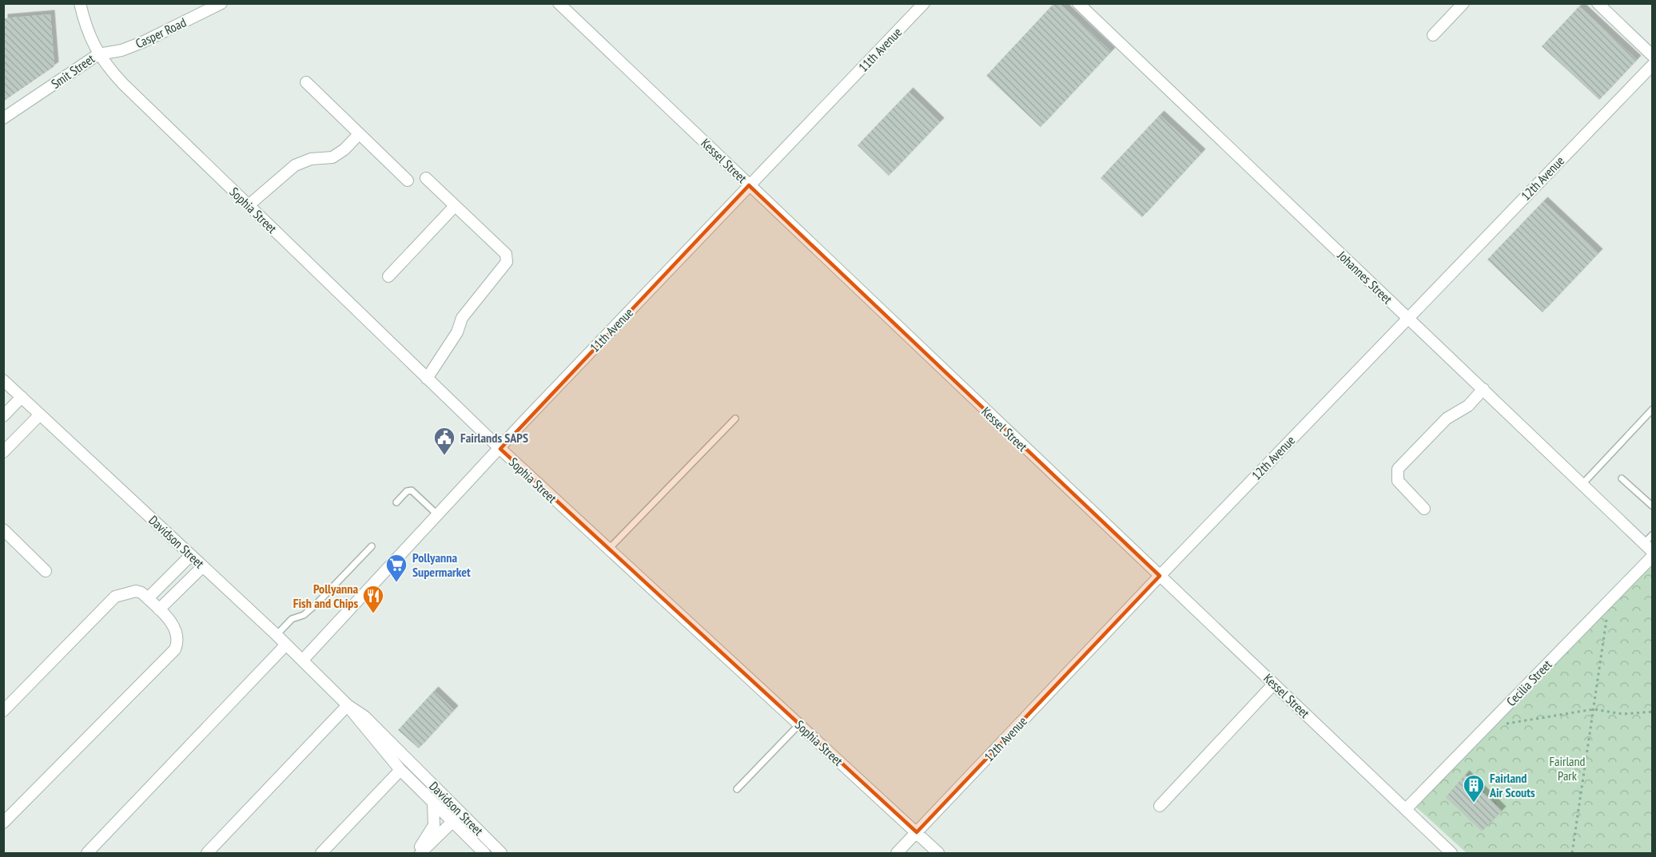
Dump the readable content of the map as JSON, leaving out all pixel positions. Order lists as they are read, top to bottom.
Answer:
{
  "streets": {
    "street": [
      "Casper Road",
      "11th Avenue",
      "Smit Street",
      "Kessel Street",
      "12th Avenue",
      "Sophia Street",
      "Johannes Street",
      "Davidson Street",
      "Cecilia Street"
    ]
  },
  "crossings": [
    ["Casper Road", "Smit Street"],
    ["Casper Road", "Sophia Street"],
    ["11th Avenue", "Kessel Street"],
    ["11th Avenue", "Sophia Street"],
    ["11th Avenue", "Davidson Street"],
    ["Smit Street", "Sophia Street"],
    ["Kessel Street", "12th Avenue"],
    ["Kessel Street", "Cecilia Street"],
    ["12th Avenue", "Sophia Street"],
    ["12th Avenue", "Johannes Street"]
  ],
  "parks": ["Fairland Park"],
  "places": {
    "public building": ["Fairlands SAPS"],
    "supermarket": ["Pollyanna Supermarket"],
    "restaurant": ["Pollyanna Fish and Chips"],
    "building": ["Fairland Air Scouts"]
  }
}
